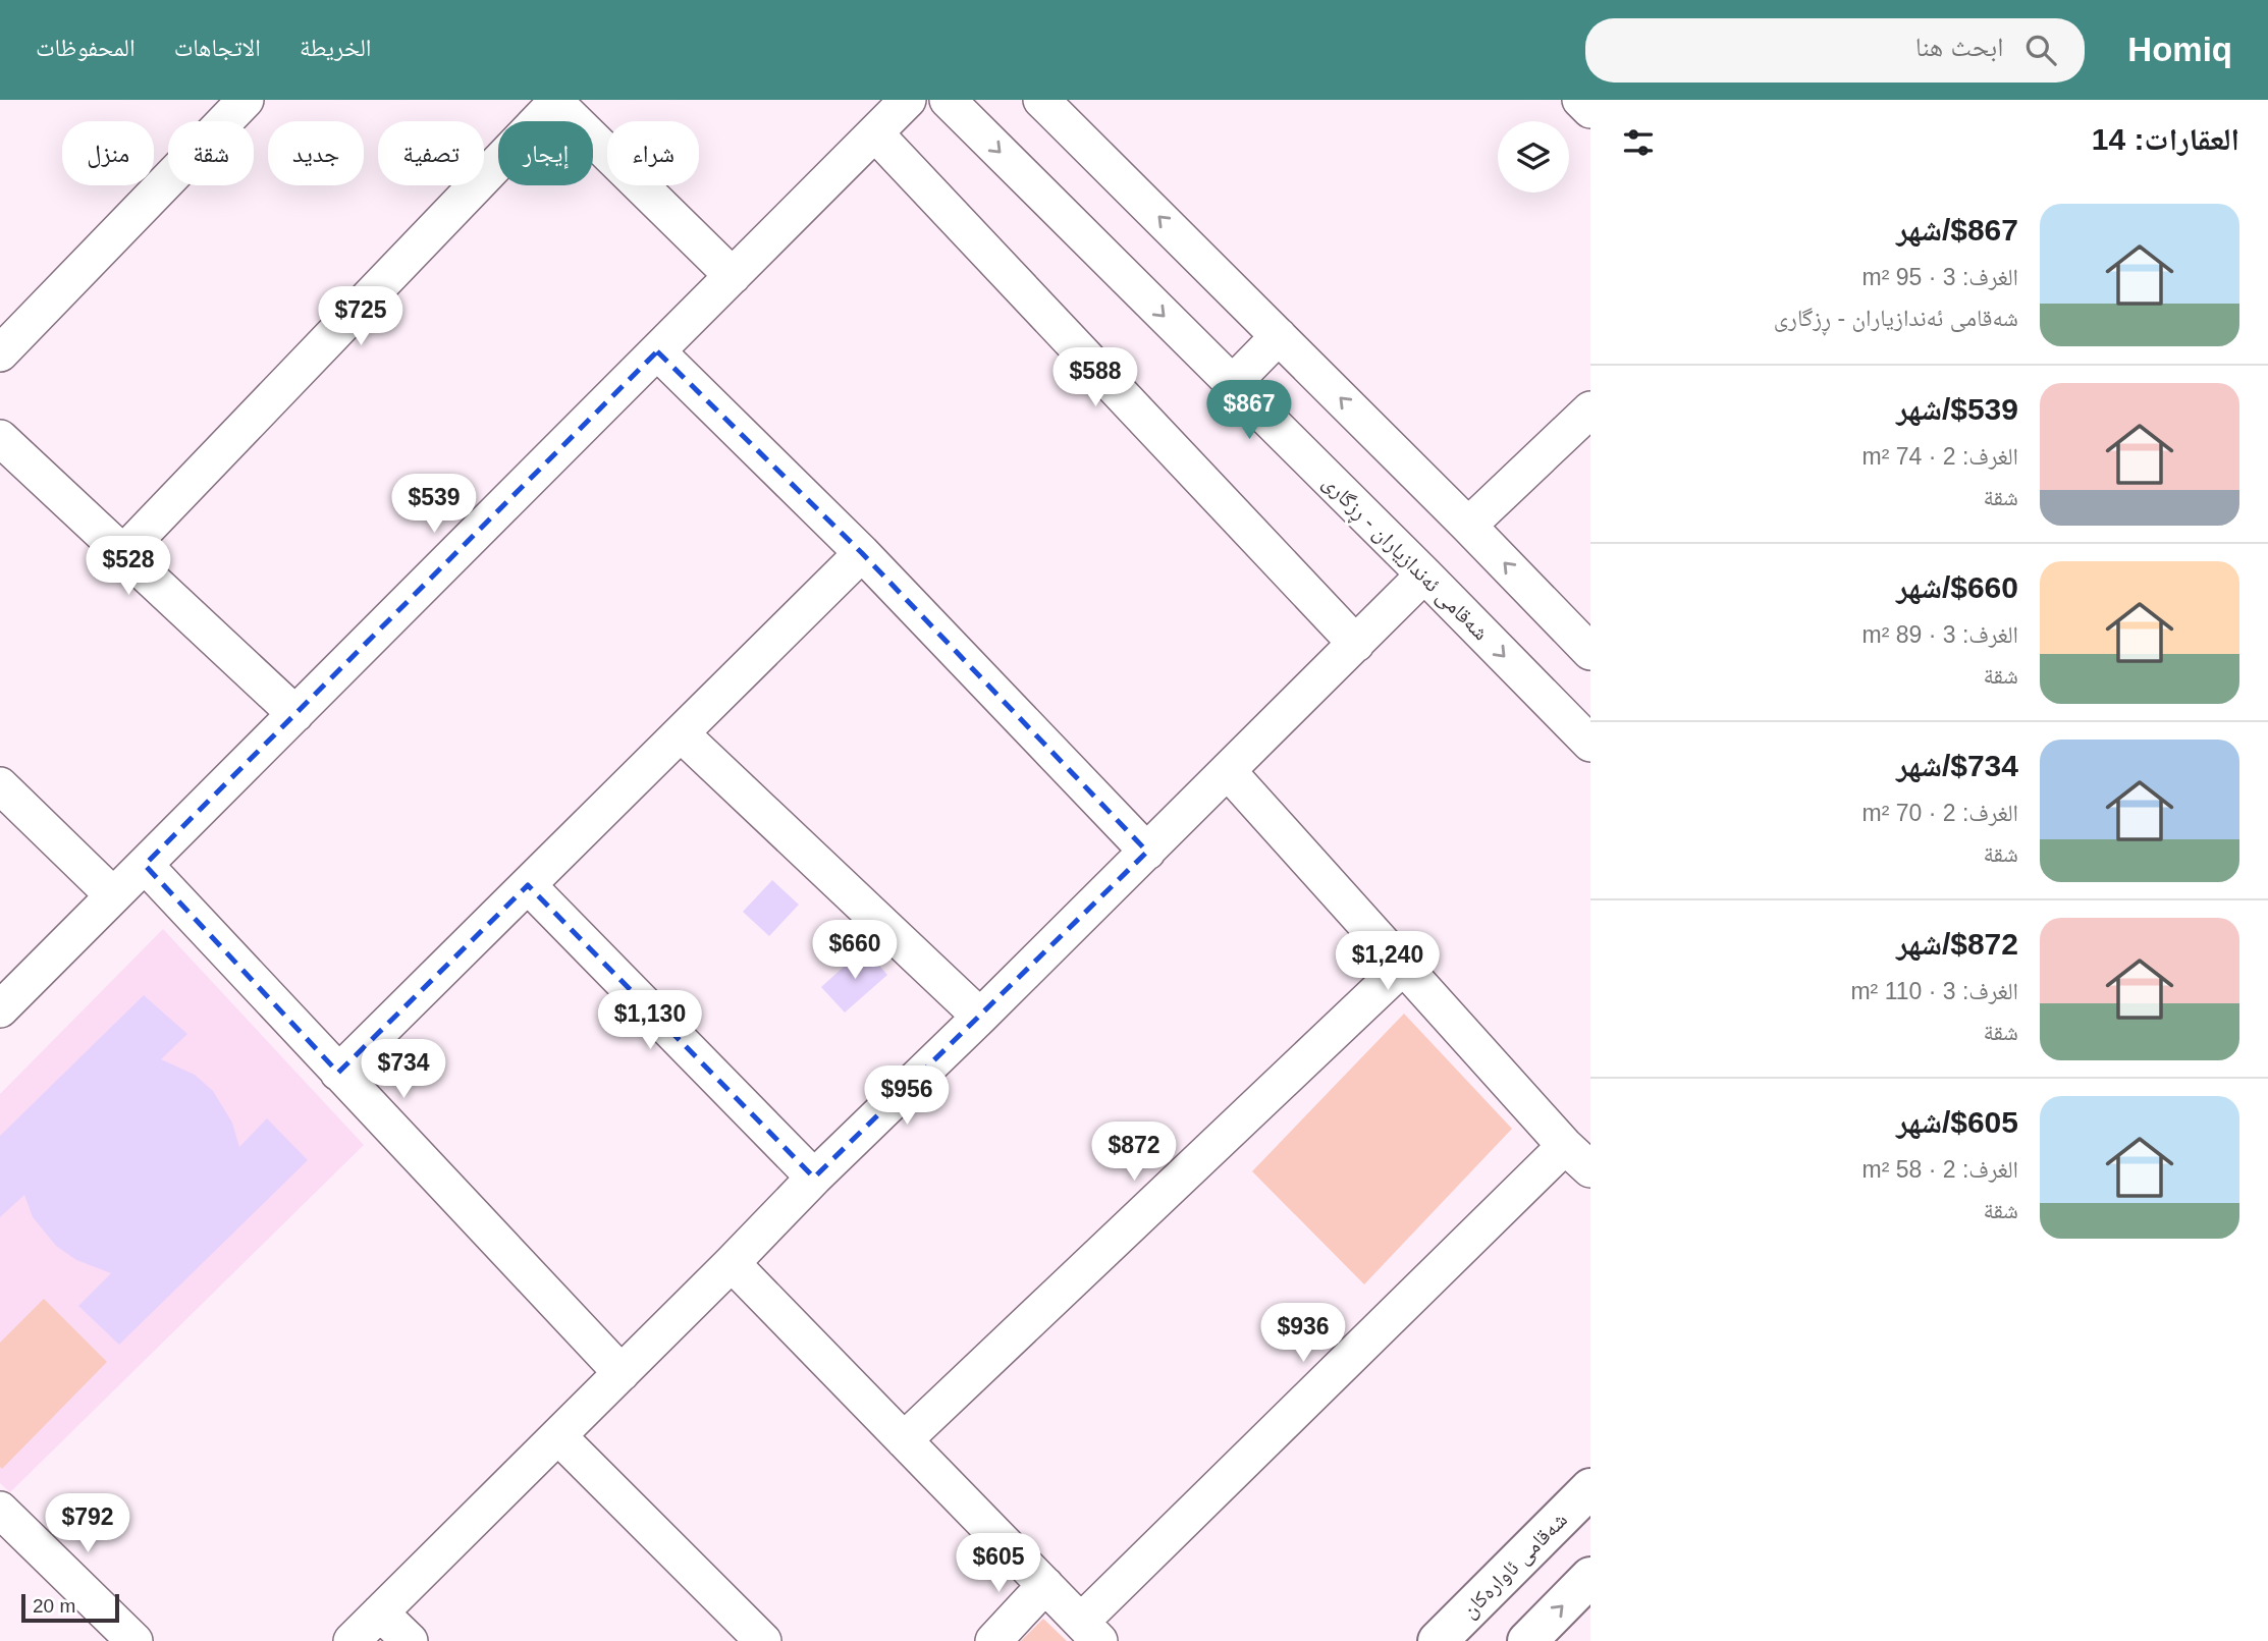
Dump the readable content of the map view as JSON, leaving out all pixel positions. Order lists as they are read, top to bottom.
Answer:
{
  "streets": {
    "main road": ["شەقامی ئاوارەکان"],
    "street": ["شەقامی ئەندازیاران - ڕزگاری"]
  },
  "scale_bar": "20 m",
  "page": {
    "header": "Homiq",
    "search": "ابحث هنا",
    "nav": ["الخريطة", "الاتجاهات", "المحفوظات"],
    "heading": "العقارات: 14",
    "chip": [
      "شراء",
      "إيجار",
      "تصفية",
      "جديد",
      "شقة",
      "منزل"
    ],
    "list": [
      {
        "name": "$867/شهر",
        "note": "الغرف: 3 · 95 m² · شەقامی ئەندازیاران - ڕزگاری"
      },
      {
        "name": "$539/شهر",
        "note": "الغرف: 2 · 74 m² · شقة"
      },
      {
        "name": "$660/شهر",
        "note": "الغرف: 3 · 89 m² · شقة"
      },
      {
        "name": "$734/شهر",
        "note": "الغرف: 2 · 70 m² · شقة"
      },
      {
        "name": "$872/شهر",
        "note": "الغرف: 3 · 110 m² · شقة"
      },
      {
        "name": "$605/شهر",
        "note": "الغرف: 2 · 58 m² · شقة"
      }
    ],
    "price": [
      "$725",
      "$588",
      "$867",
      "$539",
      "$528",
      "$660",
      "$1,240",
      "$1,130",
      "$734",
      "$956",
      "$872",
      "$936",
      "$792",
      "$605"
    ],
    "scale": "20 m"
  }
}
